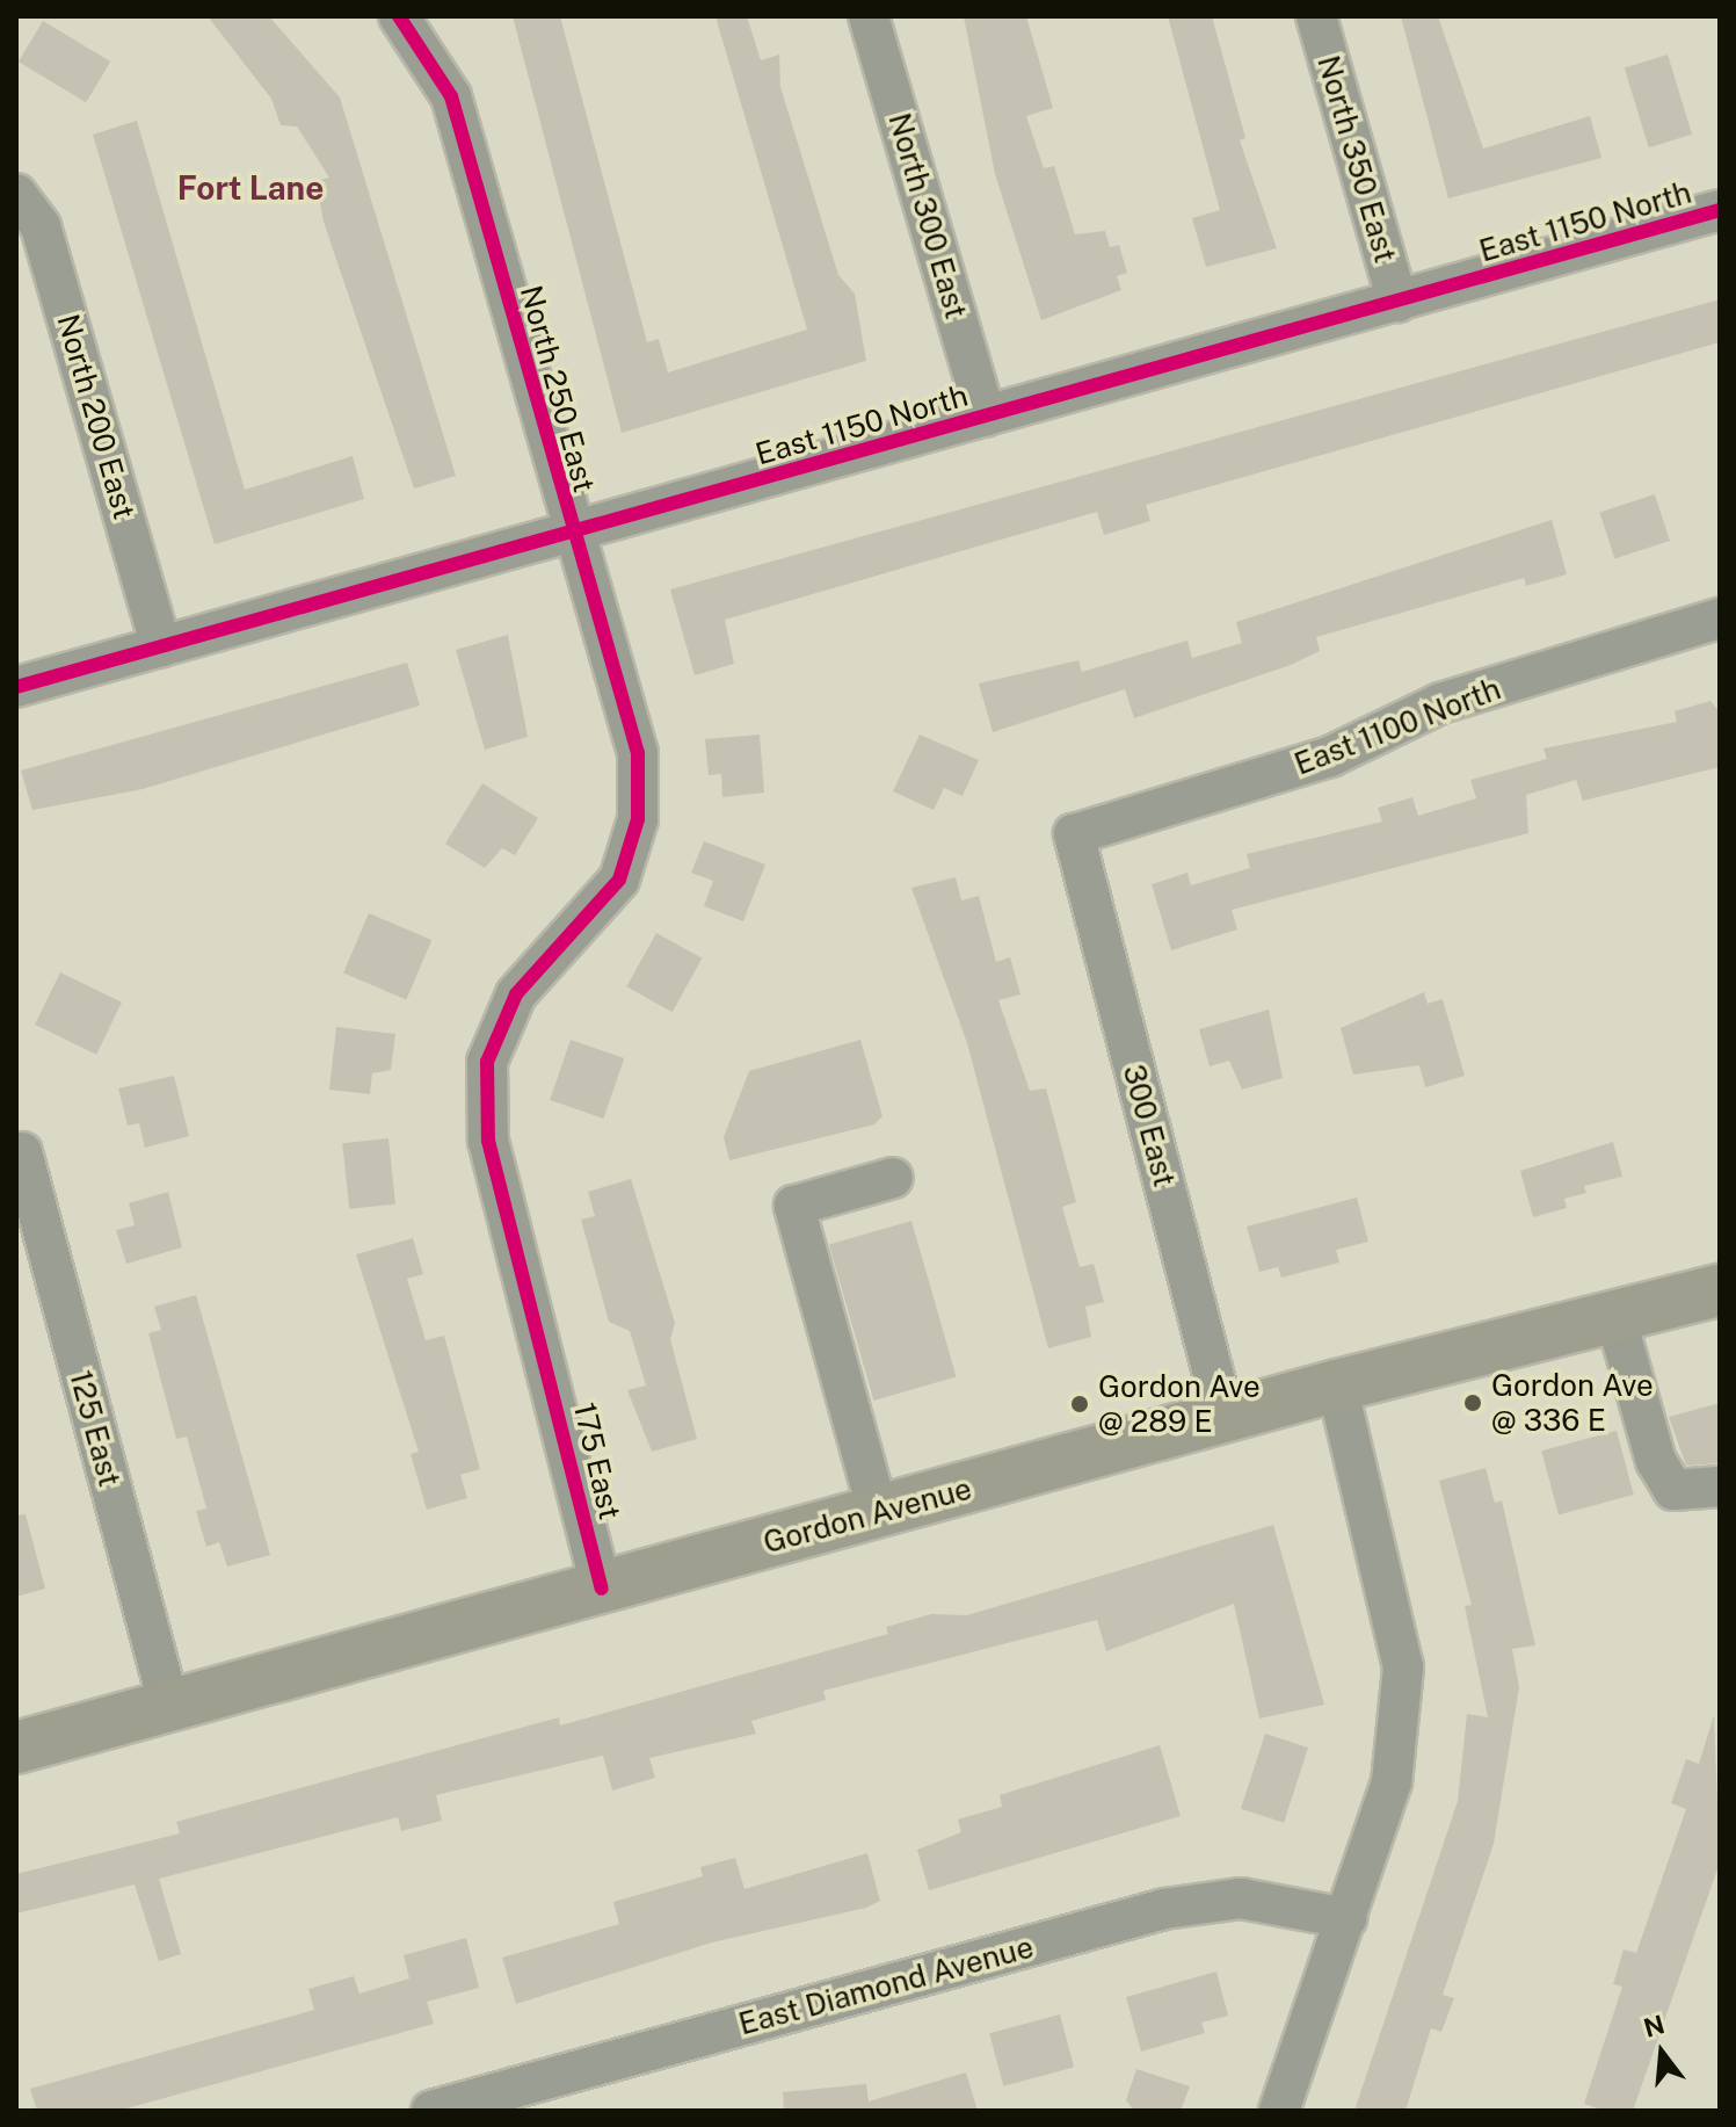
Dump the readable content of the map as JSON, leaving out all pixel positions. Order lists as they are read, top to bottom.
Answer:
{
  "streets": {
    "main road": ["Gordon Avenue"],
    "street": [
      "North 350 East",
      "North 300 East",
      "East 1150 North",
      "North 250 East",
      "North 200 East",
      "East 1100 North",
      "300 East",
      "125 East",
      "175 East",
      "East Diamond Avenue"
    ]
  },
  "crossings": [
    ["North 350 East", "East 1150 North"],
    ["North 300 East", "East 1150 North"],
    ["East 1150 North", "North 250 East"],
    ["East 1150 North", "North 200 East"],
    ["North 250 East", "175 East"],
    ["East 1100 North", "300 East"],
    ["300 East", "Gordon Avenue"],
    ["125 East", "Gordon Avenue"],
    ["175 East", "Gordon Avenue"]
  ],
  "districts": ["Fort Lane"],
  "places": ["Gordon Ave @ 336 E", "Gordon Ave @ 289 E"],
  "north": "top"
}
